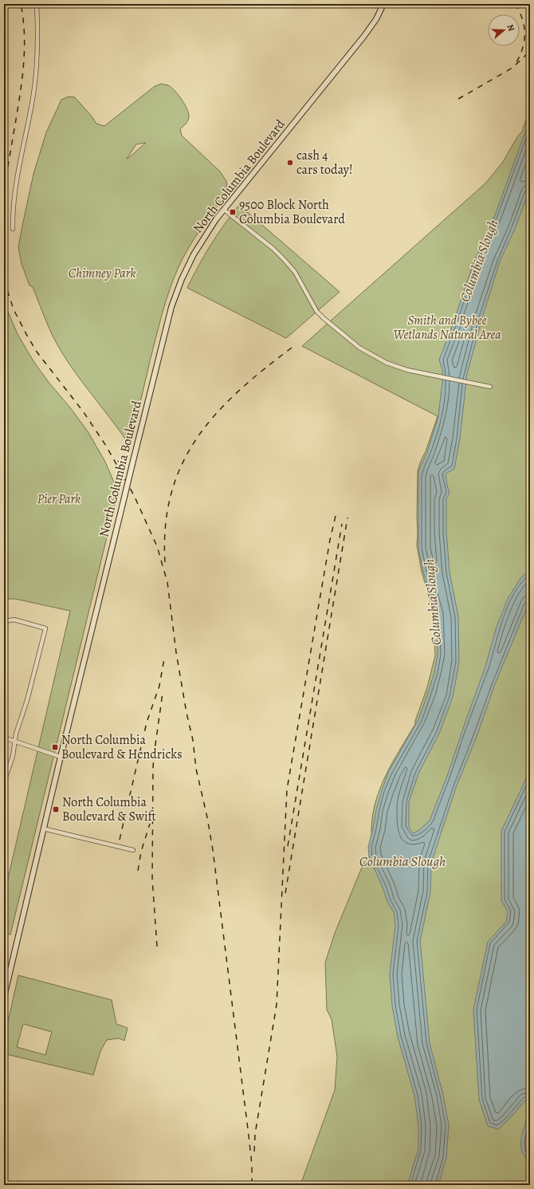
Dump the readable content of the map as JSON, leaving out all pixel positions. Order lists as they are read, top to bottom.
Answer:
{
  "streets": {
    "main road": ["North Columbia Boulevard"]
  },
  "water": ["Columbia Slough"],
  "parks": ["Chimney Park", "Smith and Bybee Wetlands Natural Area", "Pier Park"],
  "places": {
    "other": ["cash 4 cars today!"],
    "transit": ["9500 Block North Columbia Boulevard", "North Columbia Boulevard & Hendricks", "North Columbia Boulevard & Swift"]
  },
  "north": "right"
}
